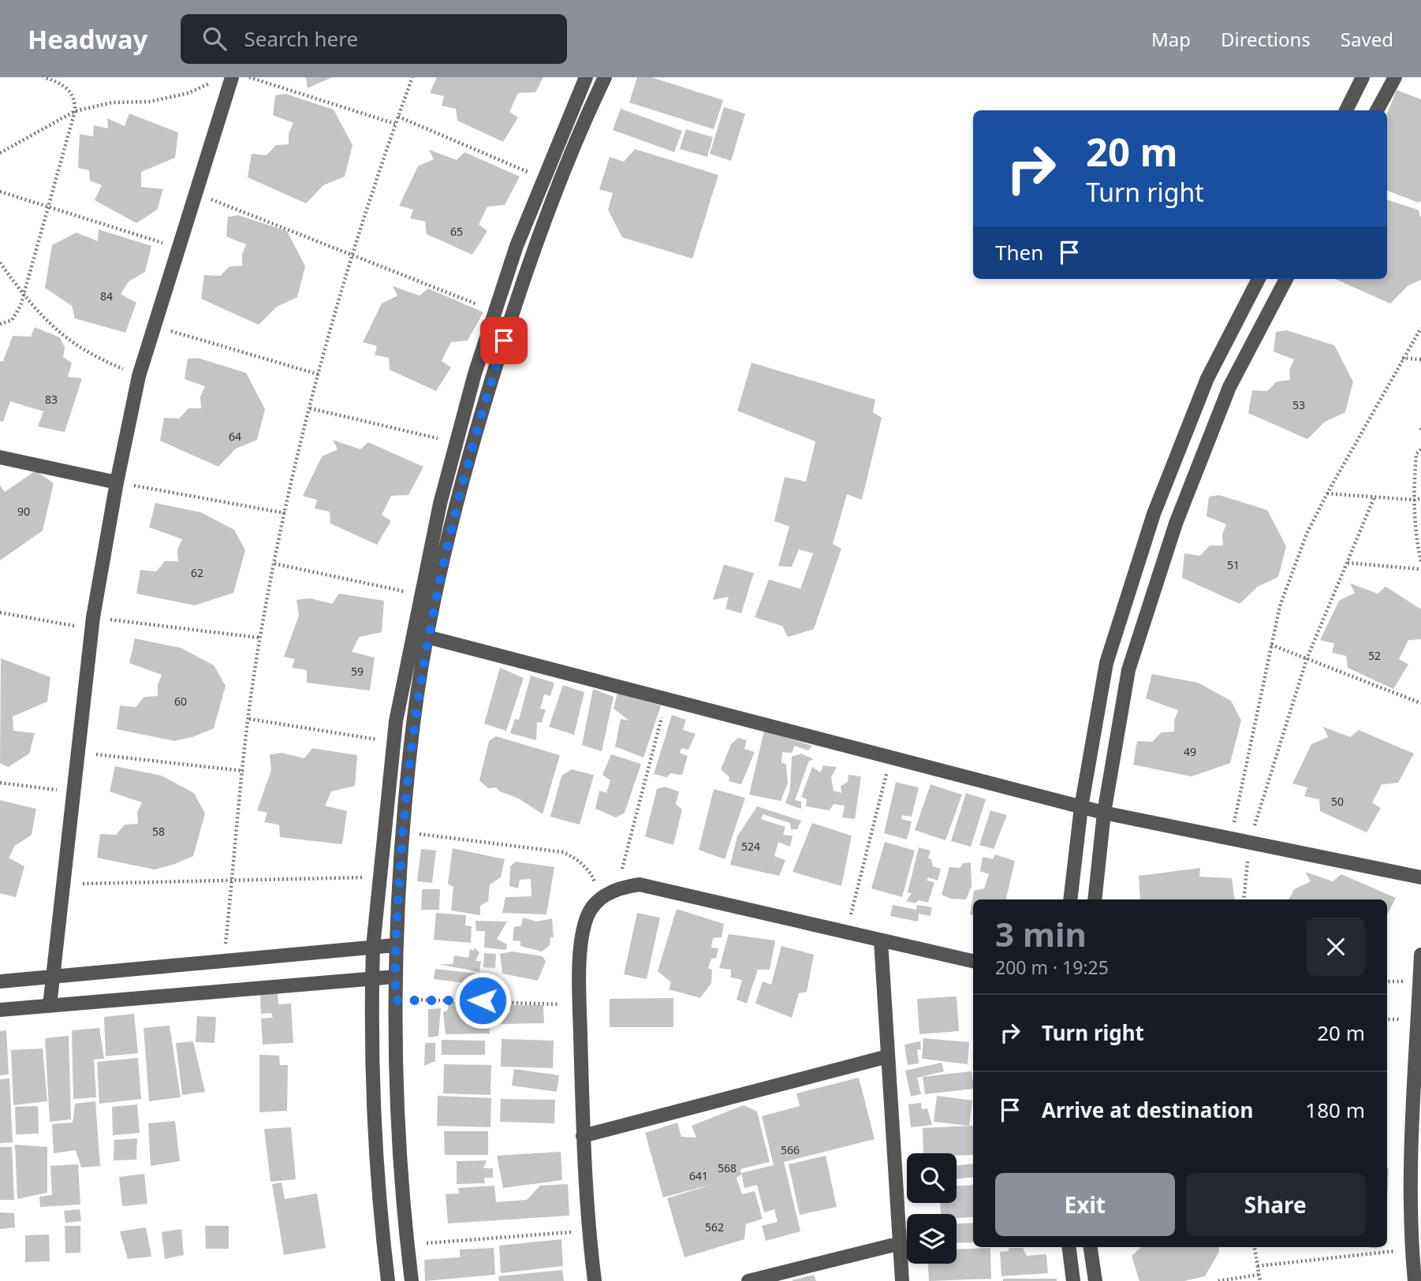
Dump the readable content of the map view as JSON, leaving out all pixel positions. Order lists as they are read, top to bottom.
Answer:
{
  "house_numbers": [
    "65",
    "84",
    "83",
    "53",
    "64",
    "90",
    "51",
    "62",
    "52",
    "59",
    "60",
    "49",
    "50",
    "58",
    "524",
    "566",
    "568",
    "641",
    "562"
  ],
  "page": {
    "header": "Headway",
    "search": "Search here",
    "nav": ["Map", "Directions", "Saved"],
    "turn": ["20 m", "Turn right"],
    "then": "Then",
    "heading": ["3 min", "200 m · 19:25"],
    "list": [
      {
        "name": "Turn right",
        "value": "20 m"
      },
      {
        "name": "Arrive at destination",
        "value": "180 m"
      }
    ],
    "buttons": ["Exit", "Share"]
  }
}
